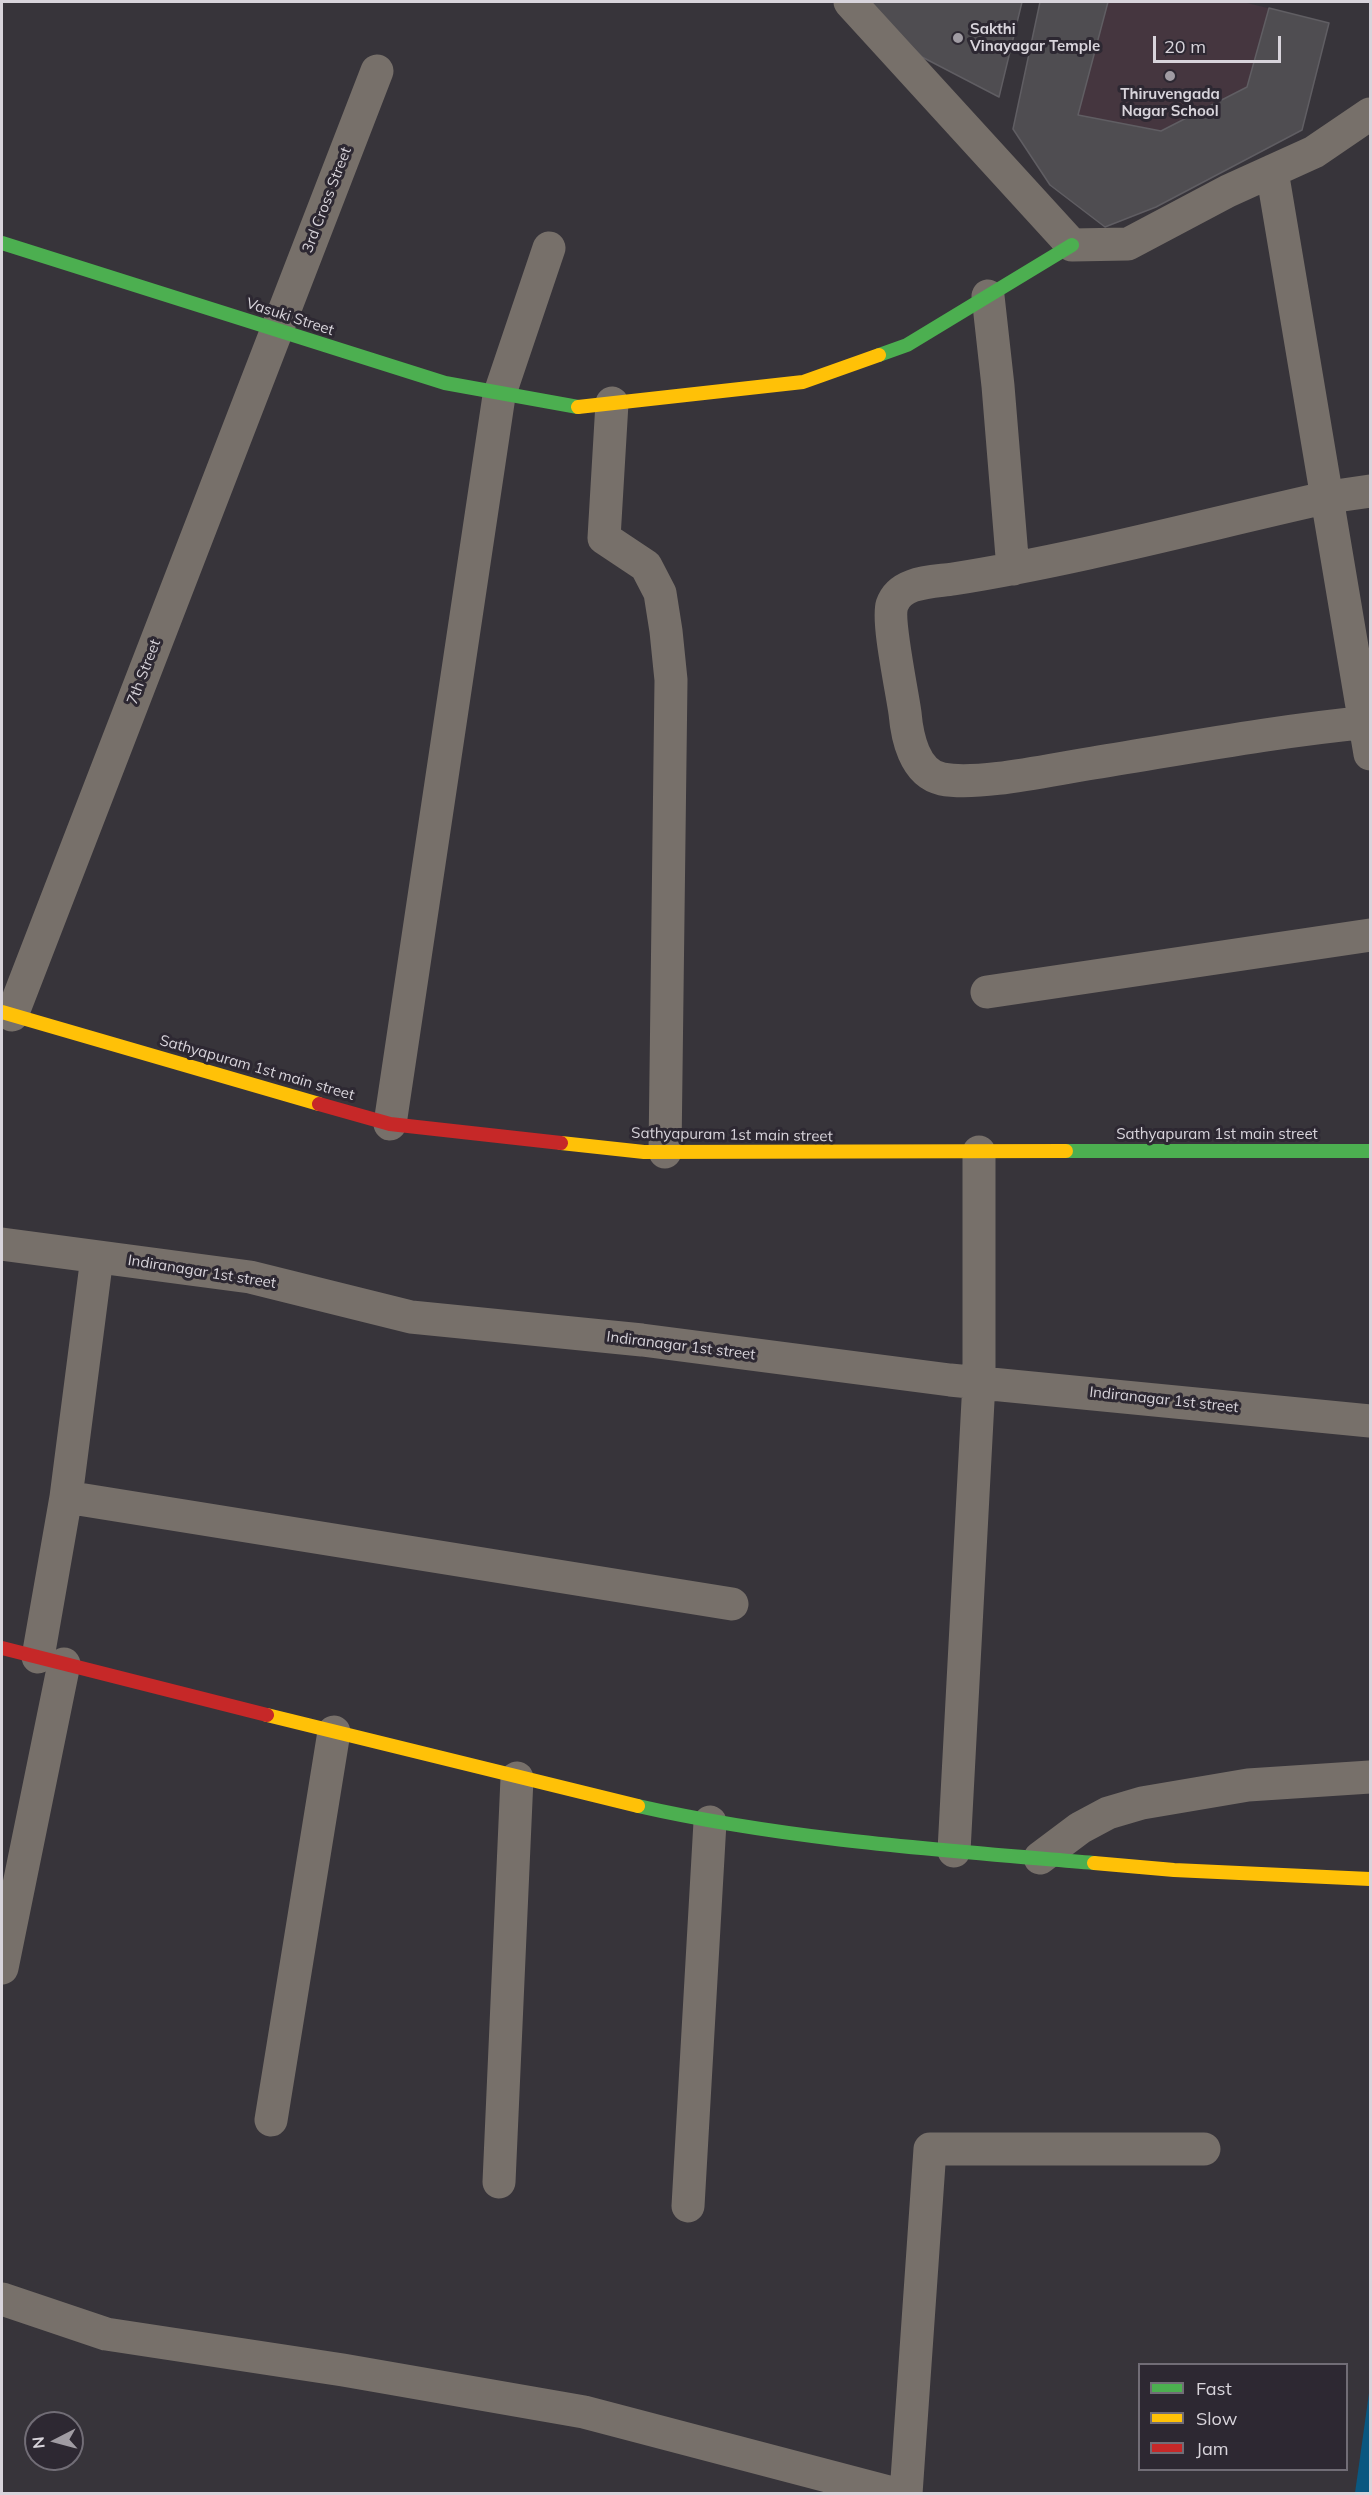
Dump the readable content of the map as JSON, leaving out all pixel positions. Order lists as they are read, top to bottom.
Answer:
{
  "streets": {
    "street": [
      "3rd Cross Street",
      "Vasuki Street",
      "7th Street",
      "Sathyapuram 1st main street",
      "Indiranagar 1st street"
    ]
  },
  "crossings": [
    ["3rd Cross Street", "Vasuki Street"],
    ["3rd Cross Street", "7th Street"],
    ["Vasuki Street", "7th Street"],
    ["7th Street", "Sathyapuram 1st main street"]
  ],
  "places": ["Sakthi Vinayagar Temple", "Thiruvengada Nagar School"],
  "legend": ["Fast", "Slow", "Jam"],
  "scale_bar": "20 m",
  "north": "left"
}
